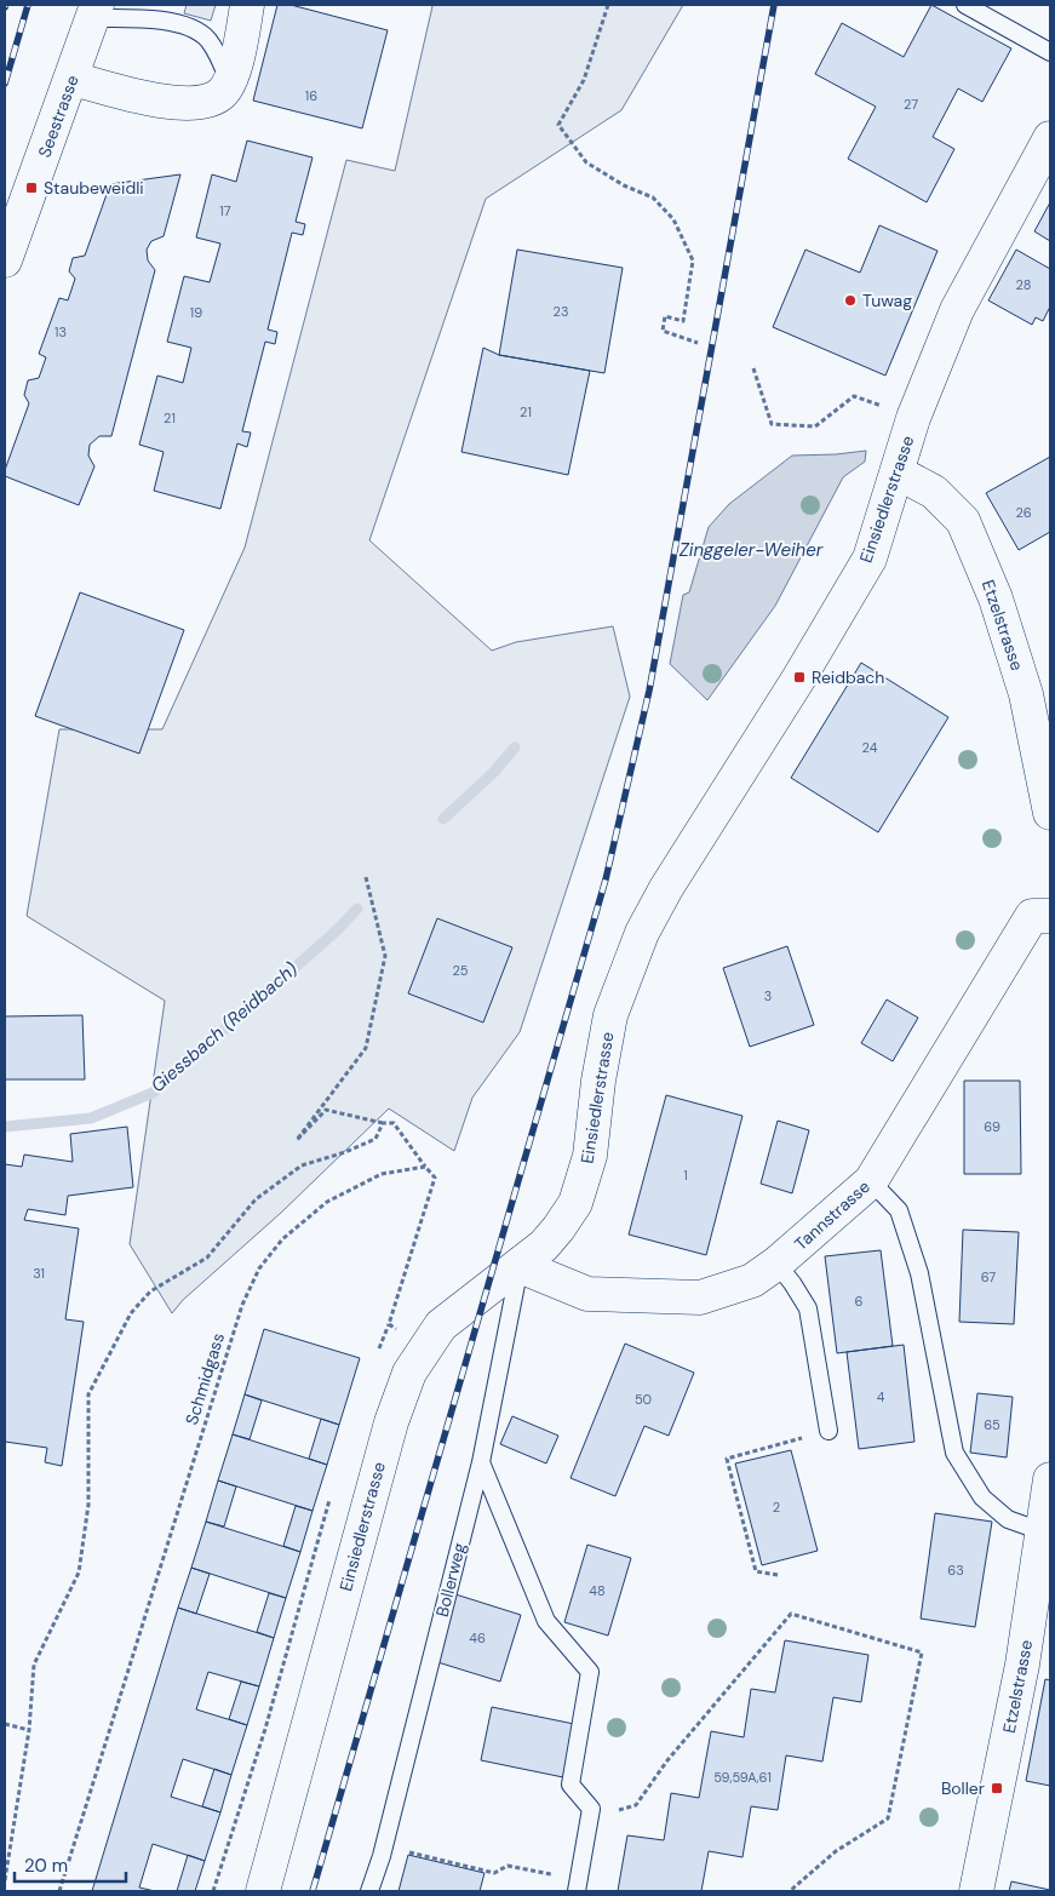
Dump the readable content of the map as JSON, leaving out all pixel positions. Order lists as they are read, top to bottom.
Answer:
{
  "streets": {
    "main road": [
      "Seestrasse",
      "Einsiedlerstrasse",
      "Etzelstrasse",
      "Tannstrasse"
    ],
    "lane": ["Bollerweg"],
    "path": ["Schmidgass"]
  },
  "crossings": [
    ["Einsiedlerstrasse", "Etzelstrasse"],
    ["Einsiedlerstrasse", "Tannstrasse"],
    ["Einsiedlerstrasse", "Bollerweg"],
    ["Tannstrasse", "Bollerweg"]
  ],
  "water": ["Zinggeler-Weiher", "Giessbach (Reidbach)"],
  "places": {
    "transit": ["Staubeweidli", "Reidbach", "Boller"],
    "other": ["Tuwag"]
  },
  "house_numbers": [
    "16",
    "27",
    "17",
    "28",
    "23",
    "19",
    "13",
    "21",
    "21",
    "26",
    "24",
    "25",
    "3",
    "69",
    "1",
    "31",
    "67",
    "6",
    "4",
    "50",
    "65",
    "2",
    "63",
    "48",
    "46",
    "59,59A,61"
  ],
  "scale_bar": "20 m"
}
